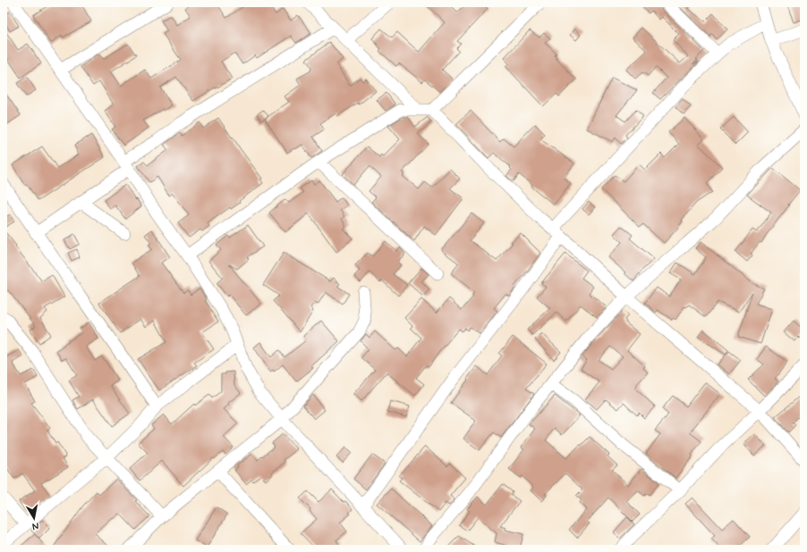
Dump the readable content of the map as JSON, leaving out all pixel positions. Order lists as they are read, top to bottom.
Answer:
{
  "north": "bottom"
}
